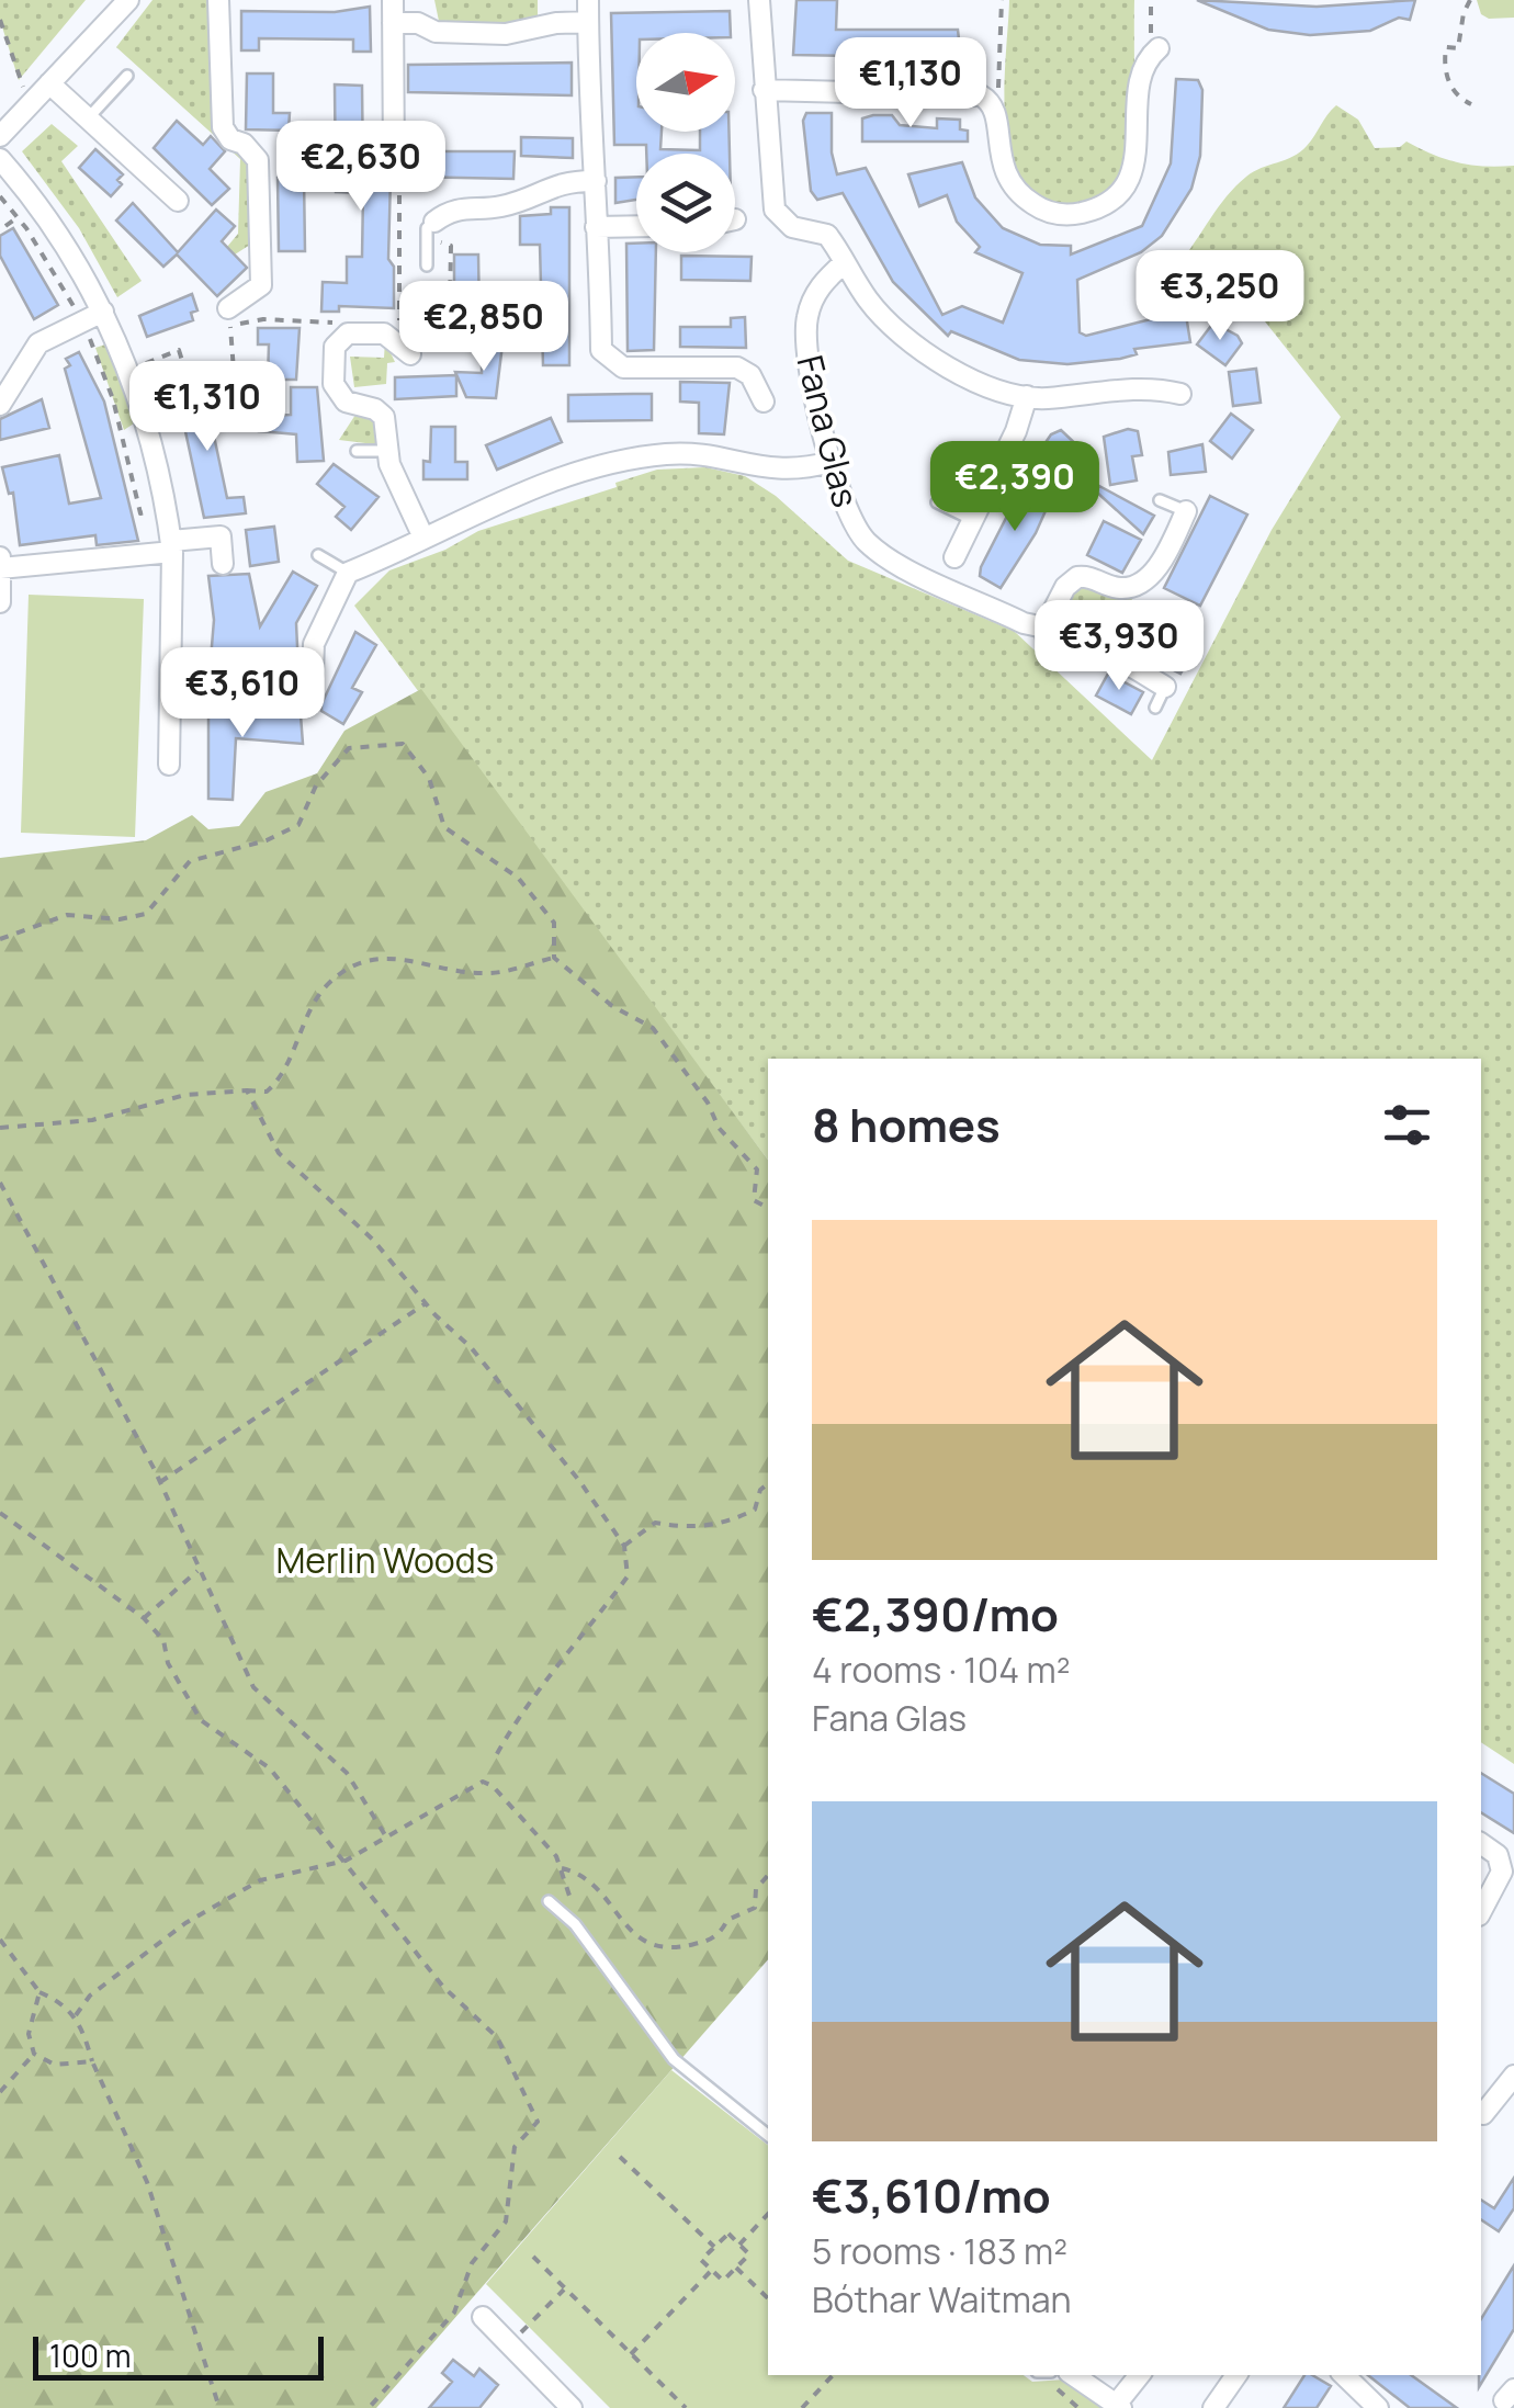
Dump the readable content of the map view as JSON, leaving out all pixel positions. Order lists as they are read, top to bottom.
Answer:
{
  "streets": {
    "street": ["Fana Glas"]
  },
  "parks": ["Merlin Woods"],
  "scale_bar": "100 m",
  "north": "right",
  "page": {
    "price": [
      "€1,130",
      "€2,630",
      "€3,250",
      "€2,850",
      "€1,310",
      "€2,390",
      "€3,930",
      "€3,610"
    ],
    "heading": "8 homes",
    "list": [
      {
        "name": "€2,390/mo",
        "note": "4 rooms · 104 m² · Fana Glas"
      },
      {
        "name": "€3,610/mo",
        "note": "5 rooms · 183 m² · Bóthar Waitman"
      }
    ],
    "scale": "100 m"
  }
}
